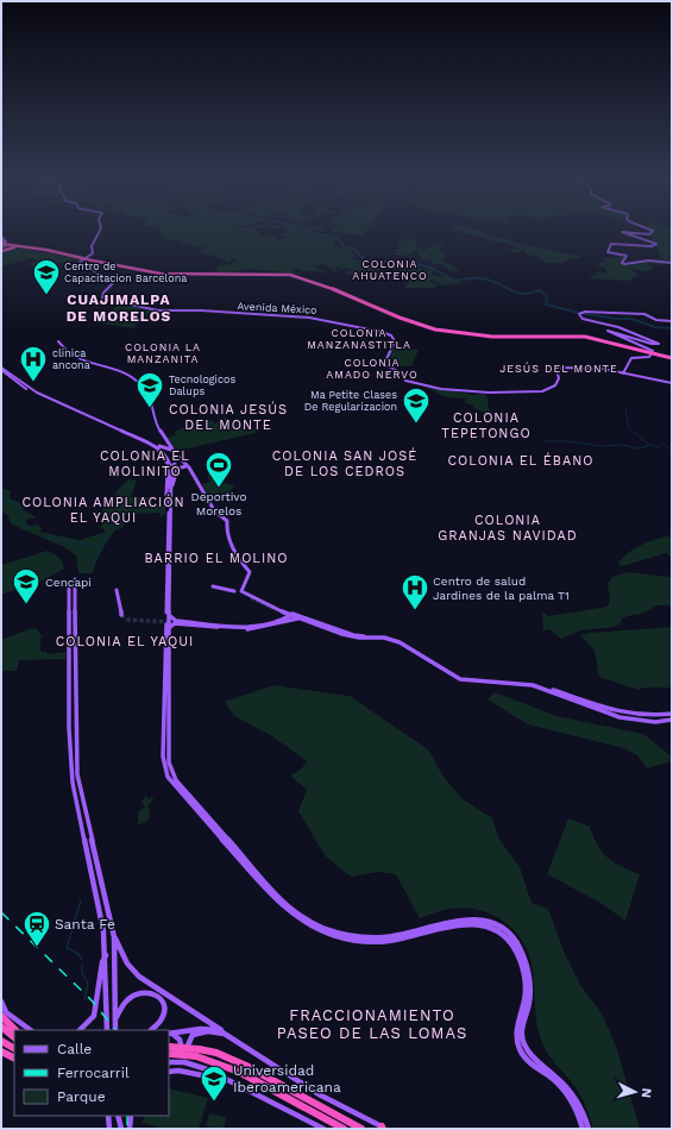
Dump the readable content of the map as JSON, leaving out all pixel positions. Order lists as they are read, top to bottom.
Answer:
{
  "streets": {
    "main road": ["Avenida México"]
  },
  "districts": [
    "COLONIA AHUATENCO",
    "CUAJIMALPA DE MORELOS",
    "COLONIA MANZANASTITLA",
    "COLONIA LA MANZANITA",
    "COLONIA AMADO NERVO",
    "JESÚS DEL MONTE",
    "COLONIA JESÚS DEL MONTE",
    "COLONIA TEPETONGO",
    "COLONIA EL MOLINITO",
    "COLONIA SAN JOSÉ DE LOS CEDROS",
    "COLONIA EL ÉBANO",
    "COLONIA AMPLIACIÓN EL YAQUI",
    "COLONIA GRANJAS NAVIDAD",
    "BARRIO EL MOLINO",
    "COLONIA EL YAQUI",
    "FRACCIONAMIENTO PASEO DE LAS LOMAS"
  ],
  "places": {
    "school or university": [
      "Centro de Capacitacion Barcelona",
      "Tecnologicos Dalups",
      "Ma Petite Clases De Regularizacion",
      "Cencapi",
      "Universidad Iberoamericana"
    ],
    "hospital": ["clinica ancona", "Centro de salud Jardines de la palma T1"],
    "sports": ["Deportivo Morelos"],
    "station": ["Santa Fe"]
  },
  "legend": ["Calle", "Ferrocarril", "Parque"],
  "north": "right"
}
